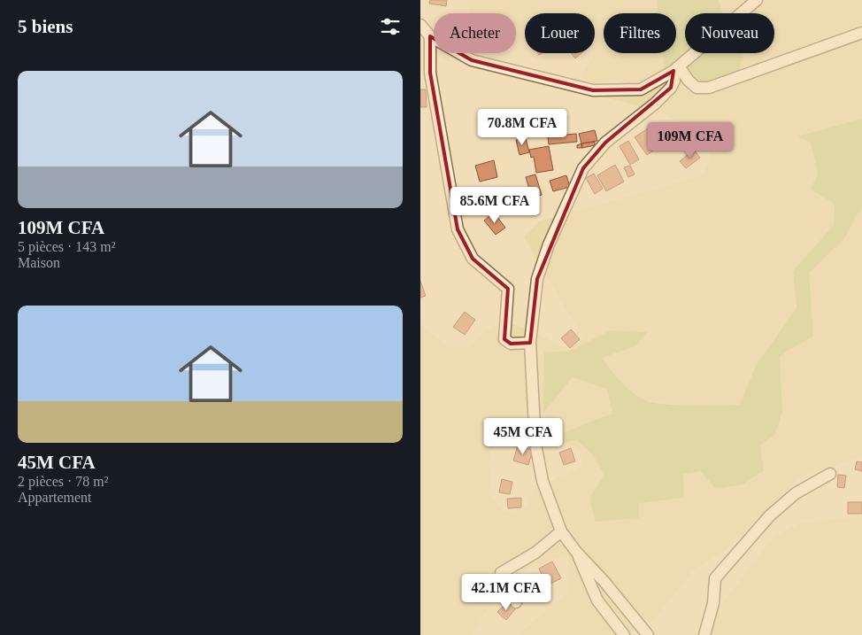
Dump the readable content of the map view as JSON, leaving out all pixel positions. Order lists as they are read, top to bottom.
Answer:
{
  "page": {
    "heading": "5 biens",
    "chip": [
      "Acheter",
      "Louer",
      "Filtres",
      "Nouveau"
    ],
    "list": [
      {
        "name": "109M CFA",
        "note": "5 pièces · 143 m² · Maison"
      },
      {
        "name": "45M CFA",
        "note": "2 pièces · 78 m² · Appartement"
      }
    ],
    "price": [
      "70.8M CFA",
      "109M CFA",
      "85.6M CFA",
      "45M CFA",
      "42.1M CFA"
    ]
  }
}
